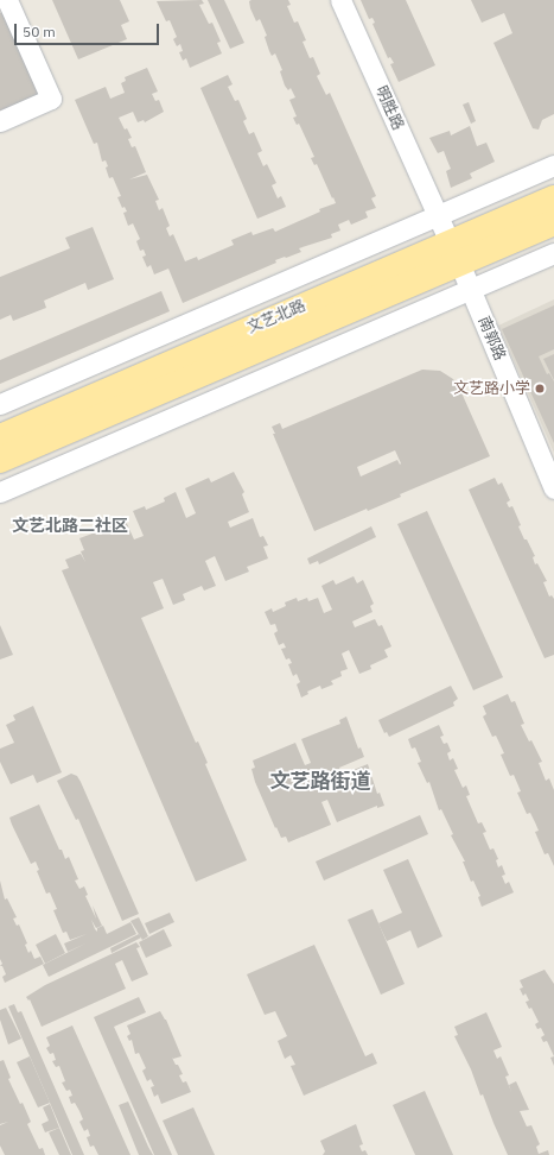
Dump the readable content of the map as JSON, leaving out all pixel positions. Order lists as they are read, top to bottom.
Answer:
{
  "streets": {
    "main road": ["文艺北路"],
    "street": ["明胜路", "南郭路"]
  },
  "crossings": [
    ["明胜路", "南郭路"],
    ["文艺北路", "南郭路"]
  ],
  "districts": ["文艺北路二社区", "文艺路街道"],
  "places": ["文艺路小学"],
  "scale_bar": "50 m"
}
